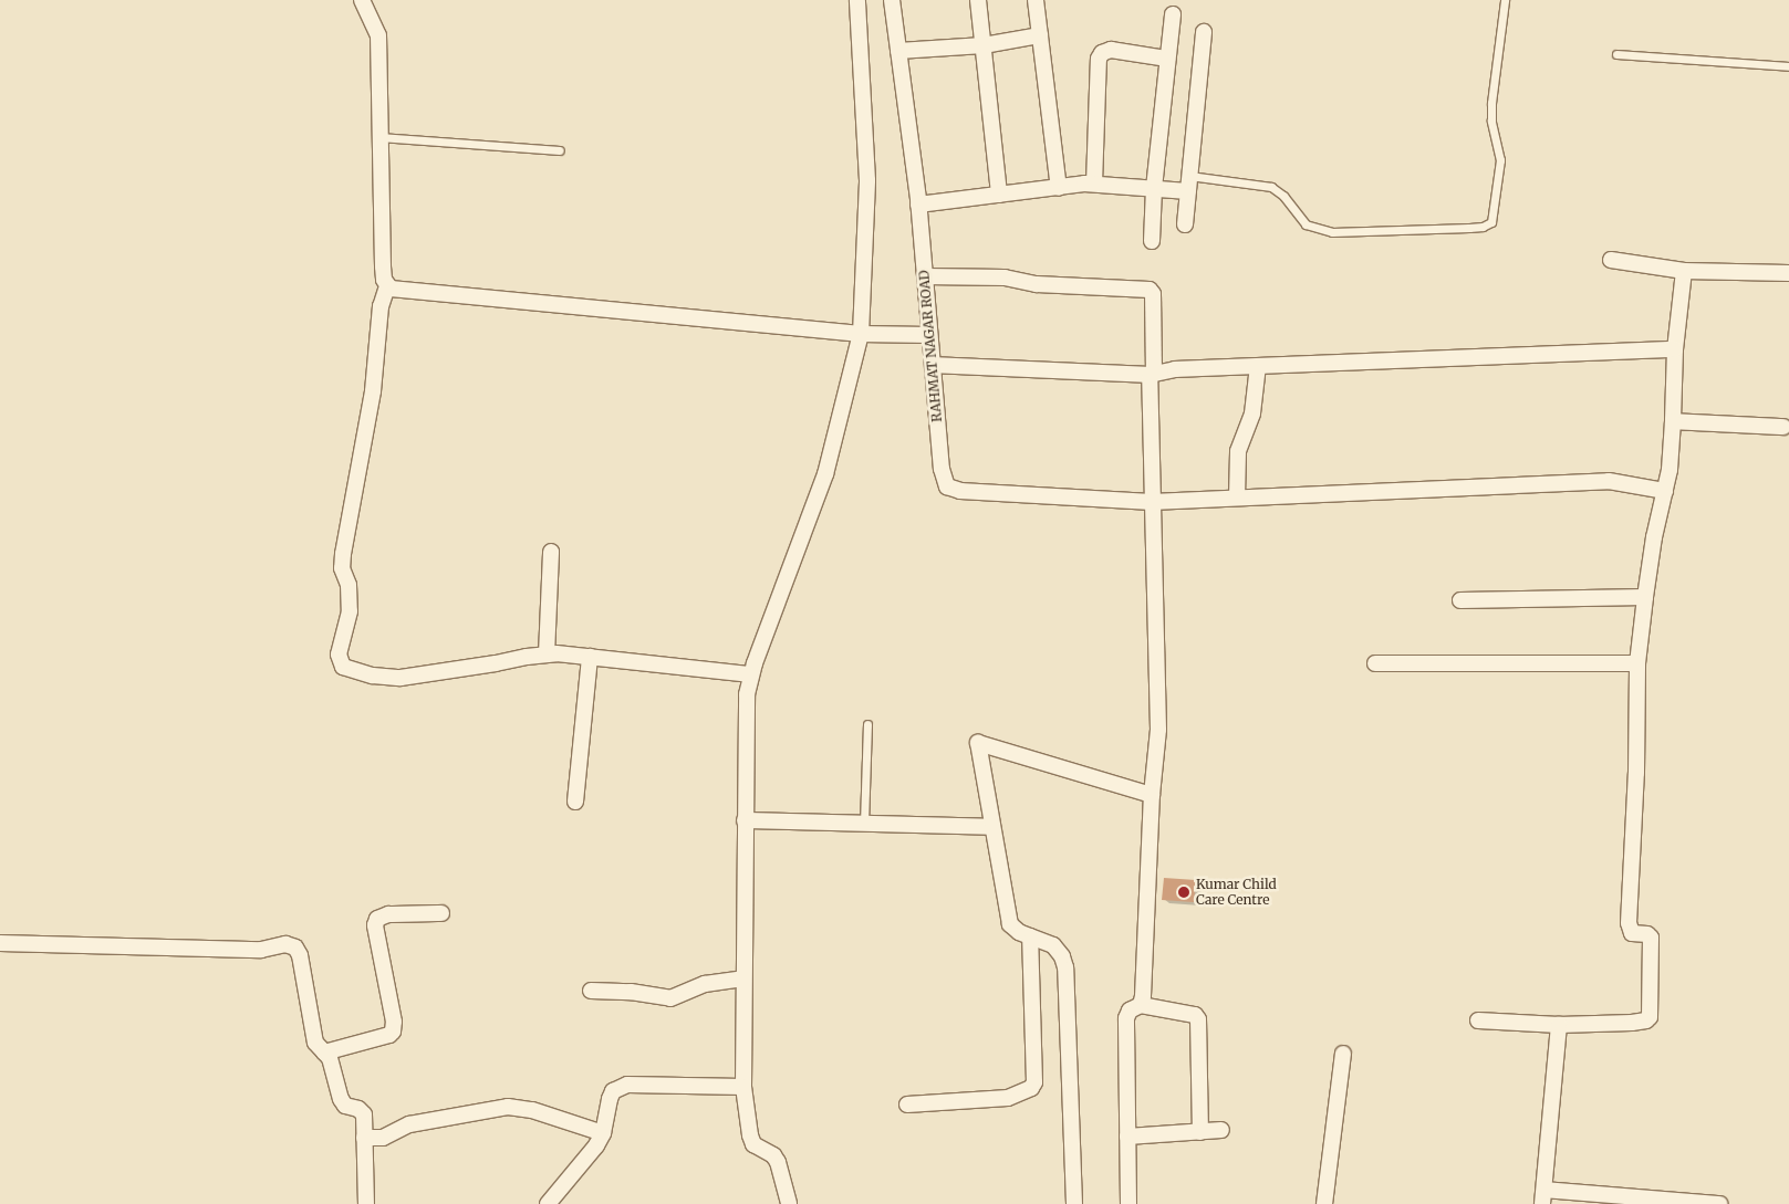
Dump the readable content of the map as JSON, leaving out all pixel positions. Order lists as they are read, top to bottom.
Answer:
{
  "streets": {
    "street": ["RAHMAT NAGAR ROAD"]
  },
  "places": ["Kumar Child Care Centre"]
}
